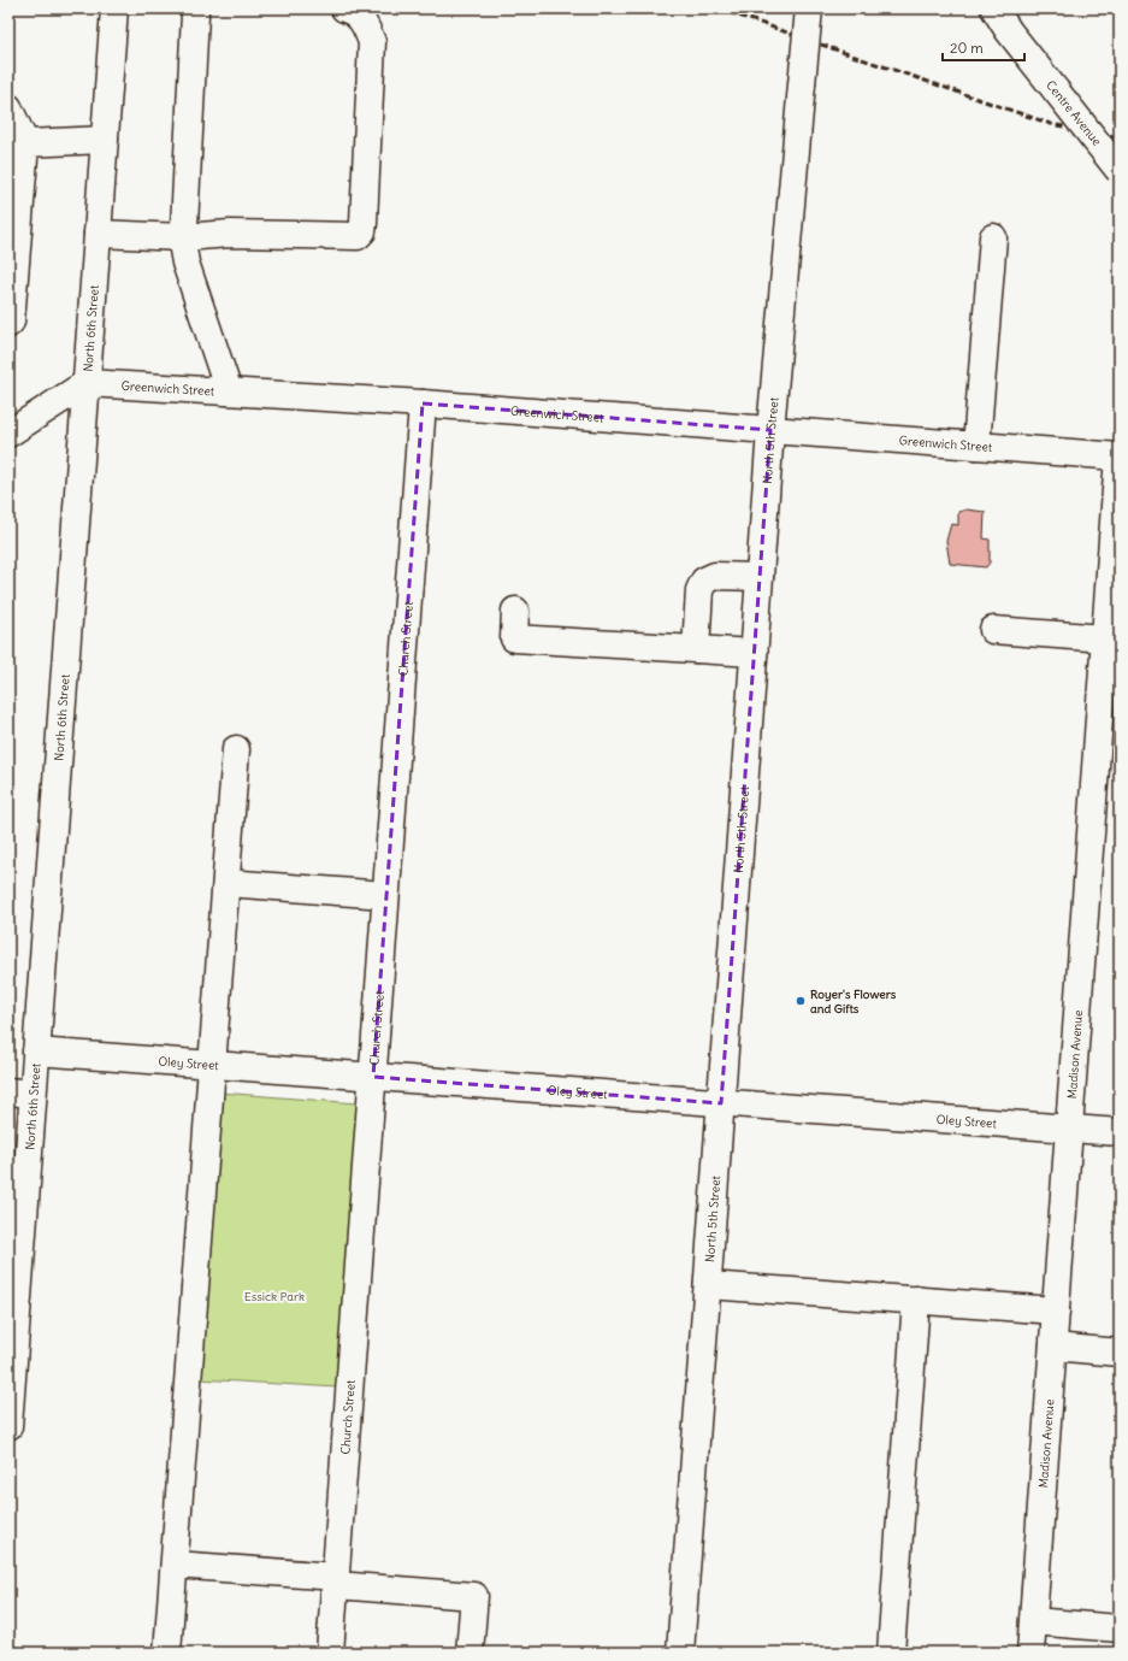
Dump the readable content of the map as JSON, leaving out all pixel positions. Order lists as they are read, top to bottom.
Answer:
{
  "streets": {
    "street": [
      "Centre Avenue",
      "North 6th Street",
      "Greenwich Street",
      "North 5th Street",
      "Church Street",
      "Madison Avenue",
      "Oley Street"
    ]
  },
  "crossings": [
    ["North 6th Street", "Greenwich Street"],
    ["North 6th Street", "Oley Street"],
    ["Greenwich Street", "North 5th Street"],
    ["Greenwich Street", "Church Street"],
    ["Greenwich Street", "Madison Avenue"],
    ["North 5th Street", "Oley Street"],
    ["Church Street", "Oley Street"],
    ["Madison Avenue", "Oley Street"]
  ],
  "parks": ["Essick Park"],
  "places": ["Royer's Flowers and Gifts"],
  "scale_bar": "20 m"
}
